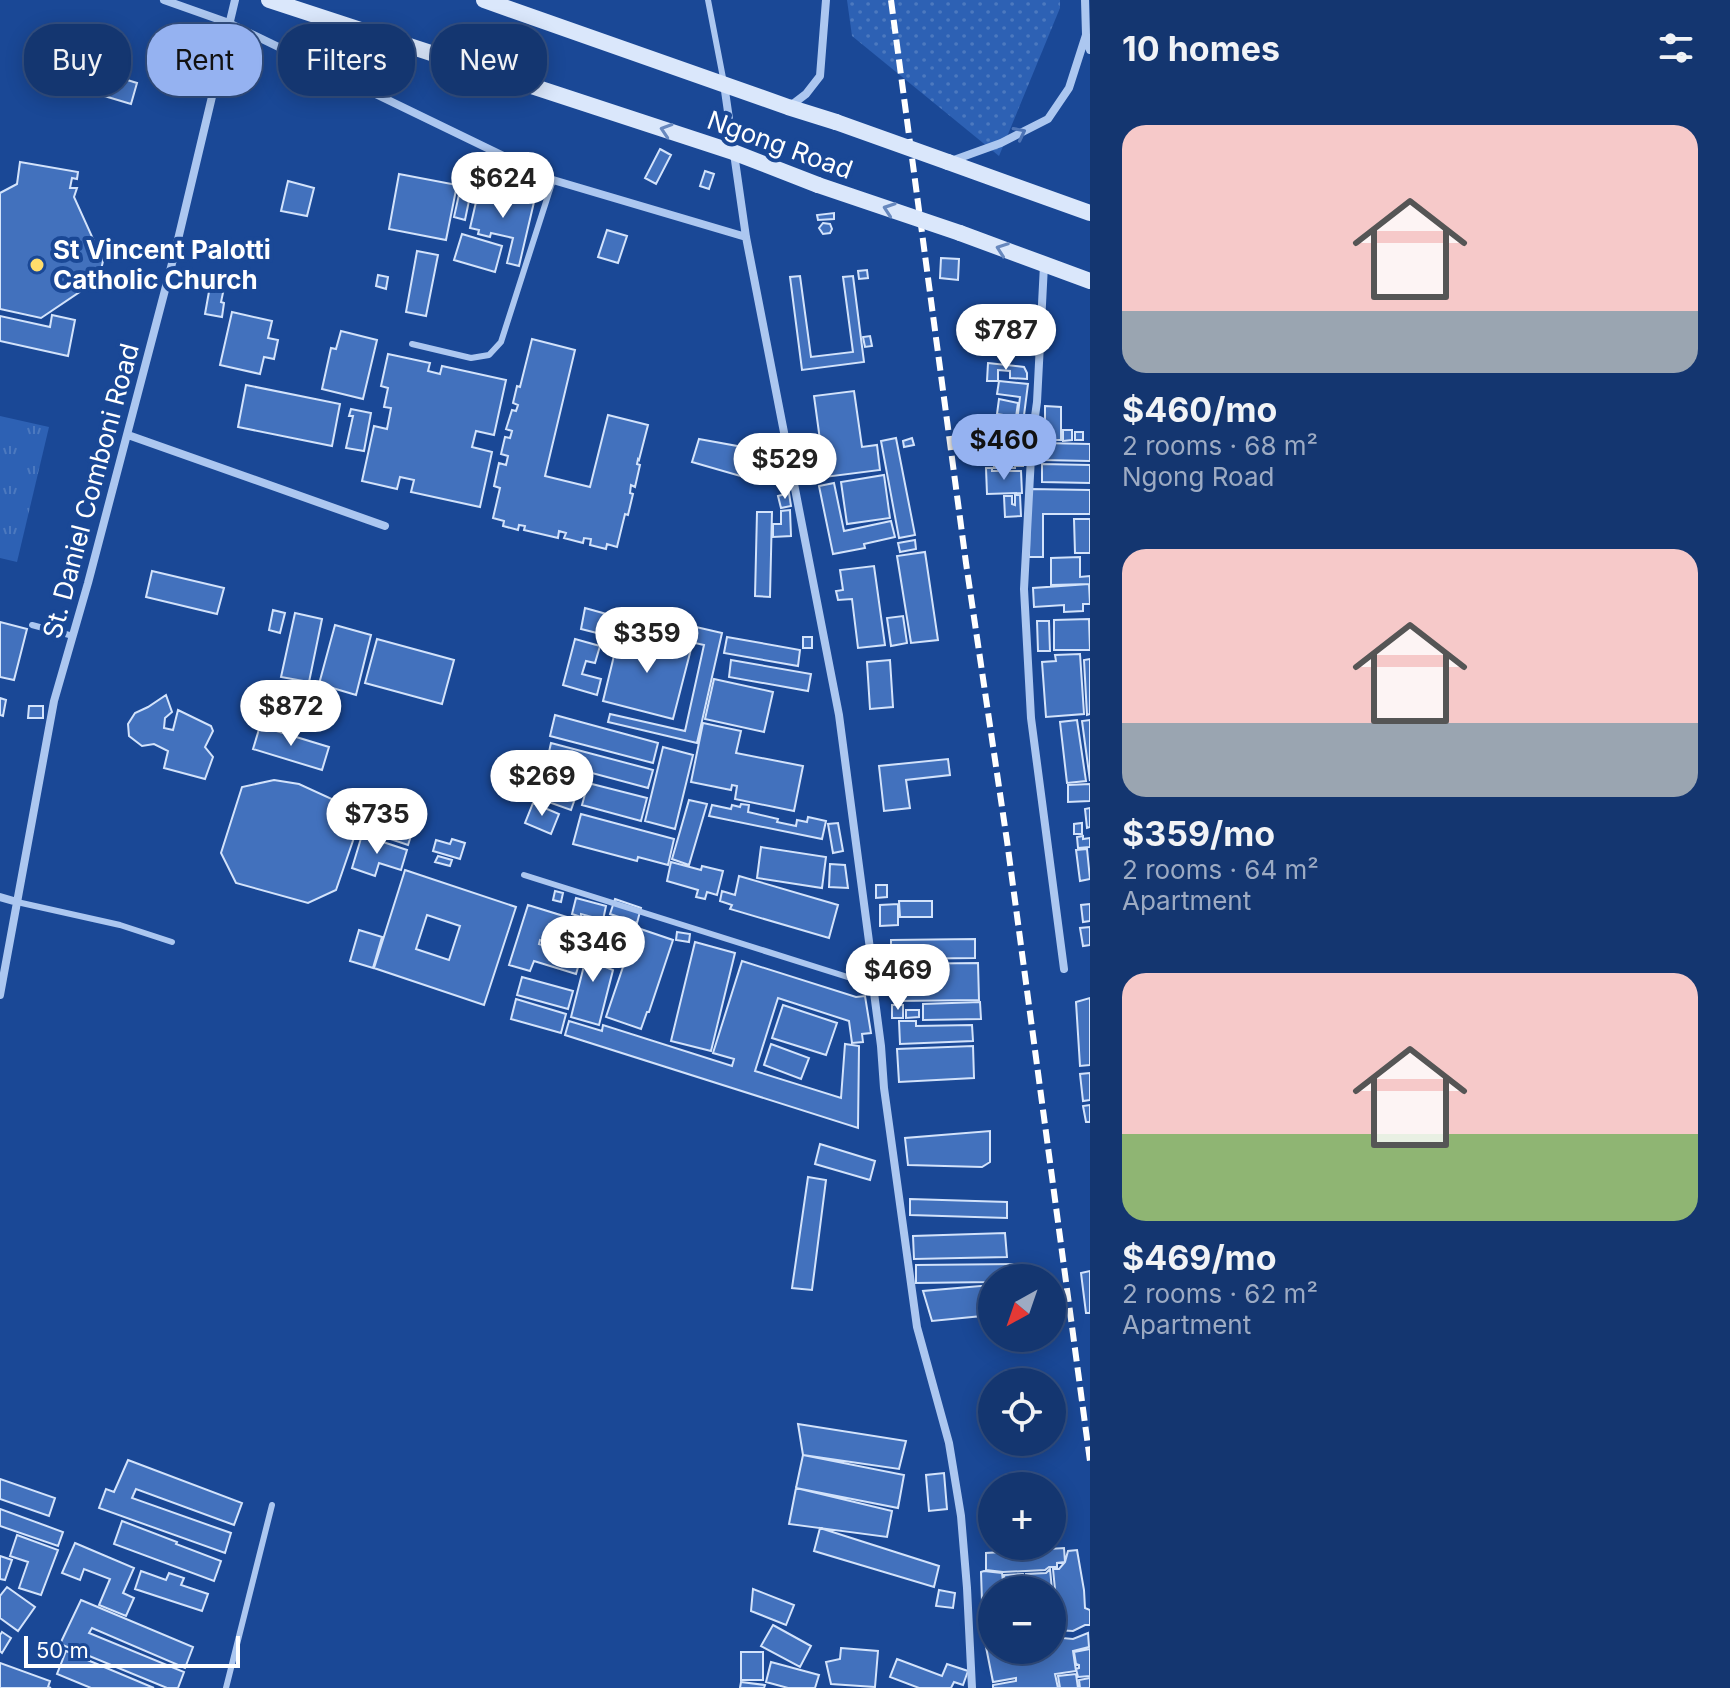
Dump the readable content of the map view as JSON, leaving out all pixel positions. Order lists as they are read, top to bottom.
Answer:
{
  "streets": {
    "main road": ["Ngong Road"],
    "street": ["St. Daniel Comboni Road"]
  },
  "places": ["St Vincent Palotti Catholic Church"],
  "scale_bar": "50 m",
  "north": "bottom left",
  "page": {
    "heading": "10 homes",
    "chip": [
      "Buy",
      "Rent",
      "Filters",
      "New"
    ],
    "list": [
      {
        "name": "$460/mo",
        "note": "2 rooms · 68 m² · Ngong Road"
      },
      {
        "name": "$359/mo",
        "note": "2 rooms · 64 m² · Apartment"
      },
      {
        "name": "$469/mo",
        "note": "2 rooms · 62 m² · Apartment"
      }
    ],
    "price": [
      "$624",
      "$787",
      "$460",
      "$529",
      "$359",
      "$872",
      "$269",
      "$735",
      "$346",
      "$469"
    ],
    "map_buttons": ["+", "−"],
    "scale": "50 m"
  }
}
